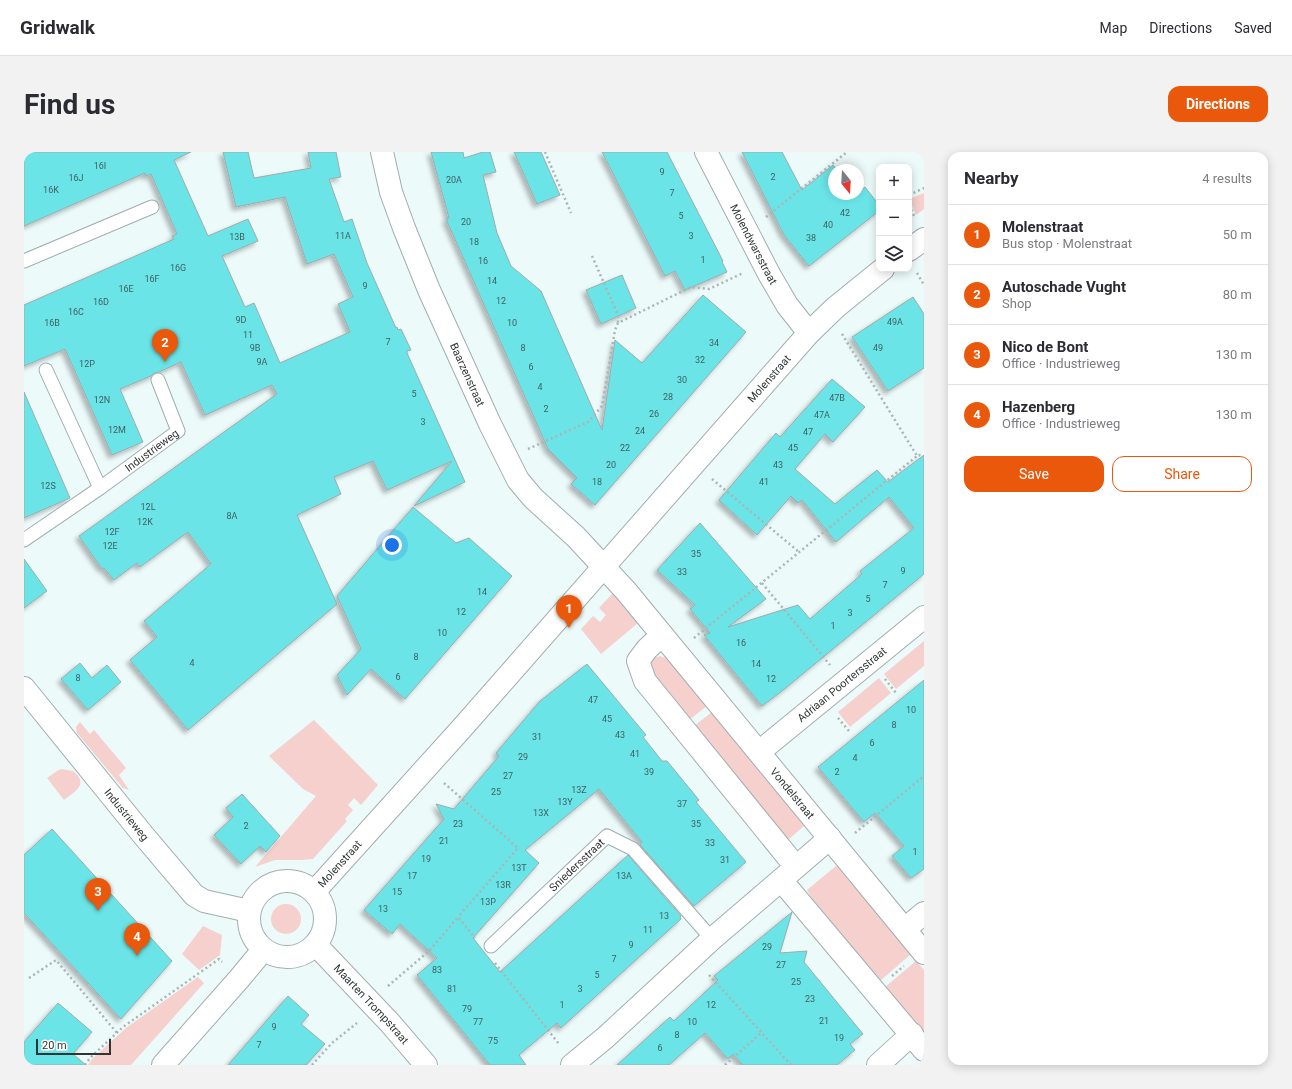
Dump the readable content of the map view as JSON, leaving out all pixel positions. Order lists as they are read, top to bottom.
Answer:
{
  "streets": {
    "street": [
      "Molendwarsstraat",
      "Baarzenstraat",
      "Molenstraat",
      "Industrieweg",
      "Adriaan Poortersstraat",
      "Vondelstraat",
      "Maarten Trompstraat"
    ],
    "lane": ["Sniedersstraat"]
  },
  "crossings": [
    ["Molendwarsstraat", "Molenstraat"],
    ["Baarzenstraat", "Molenstraat"],
    ["Baarzenstraat", "Vondelstraat"],
    ["Molenstraat", "Industrieweg"],
    ["Molenstraat", "Vondelstraat"],
    ["Molenstraat", "Maarten Trompstraat"],
    ["Industrieweg", "Maarten Trompstraat"],
    ["Adriaan Poortersstraat", "Vondelstraat"]
  ],
  "house_numbers": [
    "16I",
    "9",
    "2",
    "16J",
    "20A",
    "16K",
    "7",
    "42",
    "5",
    "20",
    "40",
    "11A",
    "3",
    "13B",
    "38",
    "18",
    "1",
    "16",
    "16G",
    "16F",
    "14",
    "9",
    "16E",
    "12",
    "16D",
    "16C",
    "9D",
    "49A",
    "16B",
    "10",
    "11",
    "7",
    "34",
    "9B",
    "8",
    "49",
    "32",
    "9A",
    "12P",
    "6",
    "30",
    "4",
    "5",
    "28",
    "47B",
    "12N",
    "2",
    "26",
    "47A",
    "3",
    "12M",
    "24",
    "47",
    "22",
    "45",
    "20",
    "43",
    "18",
    "41",
    "12S",
    "12L",
    "8A",
    "12K",
    "12F",
    "12E",
    "35",
    "9",
    "33",
    "7",
    "14",
    "5",
    "12",
    "3",
    "1",
    "10",
    "16",
    "8",
    "4",
    "14",
    "6",
    "8",
    "12",
    "47",
    "10",
    "45",
    "8",
    "43",
    "31",
    "6",
    "41",
    "29",
    "4",
    "39",
    "2",
    "27",
    "13Z",
    "25",
    "13Y",
    "37",
    "13X",
    "23",
    "35",
    "2",
    "21",
    "33",
    "1",
    "19",
    "31",
    "13T",
    "17",
    "13A",
    "13R",
    "15",
    "13P",
    "13",
    "13",
    "11",
    "9",
    "29",
    "7",
    "27",
    "83",
    "5",
    "25",
    "81",
    "3",
    "23",
    "1",
    "12",
    "79",
    "21",
    "77",
    "10",
    "9",
    "8",
    "19",
    "75",
    "7",
    "6"
  ],
  "scale_bar": "20 m",
  "north": "bottom",
  "page": {
    "header": "Gridwalk",
    "nav": ["Map", "Directions", "Saved"],
    "buttons": [
      "Directions",
      ["Save", "Share"]
    ],
    "title": "Find us",
    "heading": ["Nearby", "4 results"],
    "map_buttons": ["+", "−"],
    "list": [
      {
        "mark": "1",
        "name": "Molenstraat",
        "note": "Bus stop · Molenstraat",
        "value": "50 m"
      },
      {
        "mark": "2",
        "name": "Autoschade Vught",
        "note": "Shop",
        "value": "80 m"
      },
      {
        "mark": "3",
        "name": "Nico de Bont",
        "note": "Office · Industrieweg",
        "value": "130 m"
      },
      {
        "mark": "4",
        "name": "Hazenberg",
        "note": "Office · Industrieweg",
        "value": "130 m"
      }
    ],
    "pins": [
      "2",
      "1",
      "3",
      "4"
    ],
    "scale": "20 m"
  }
}
